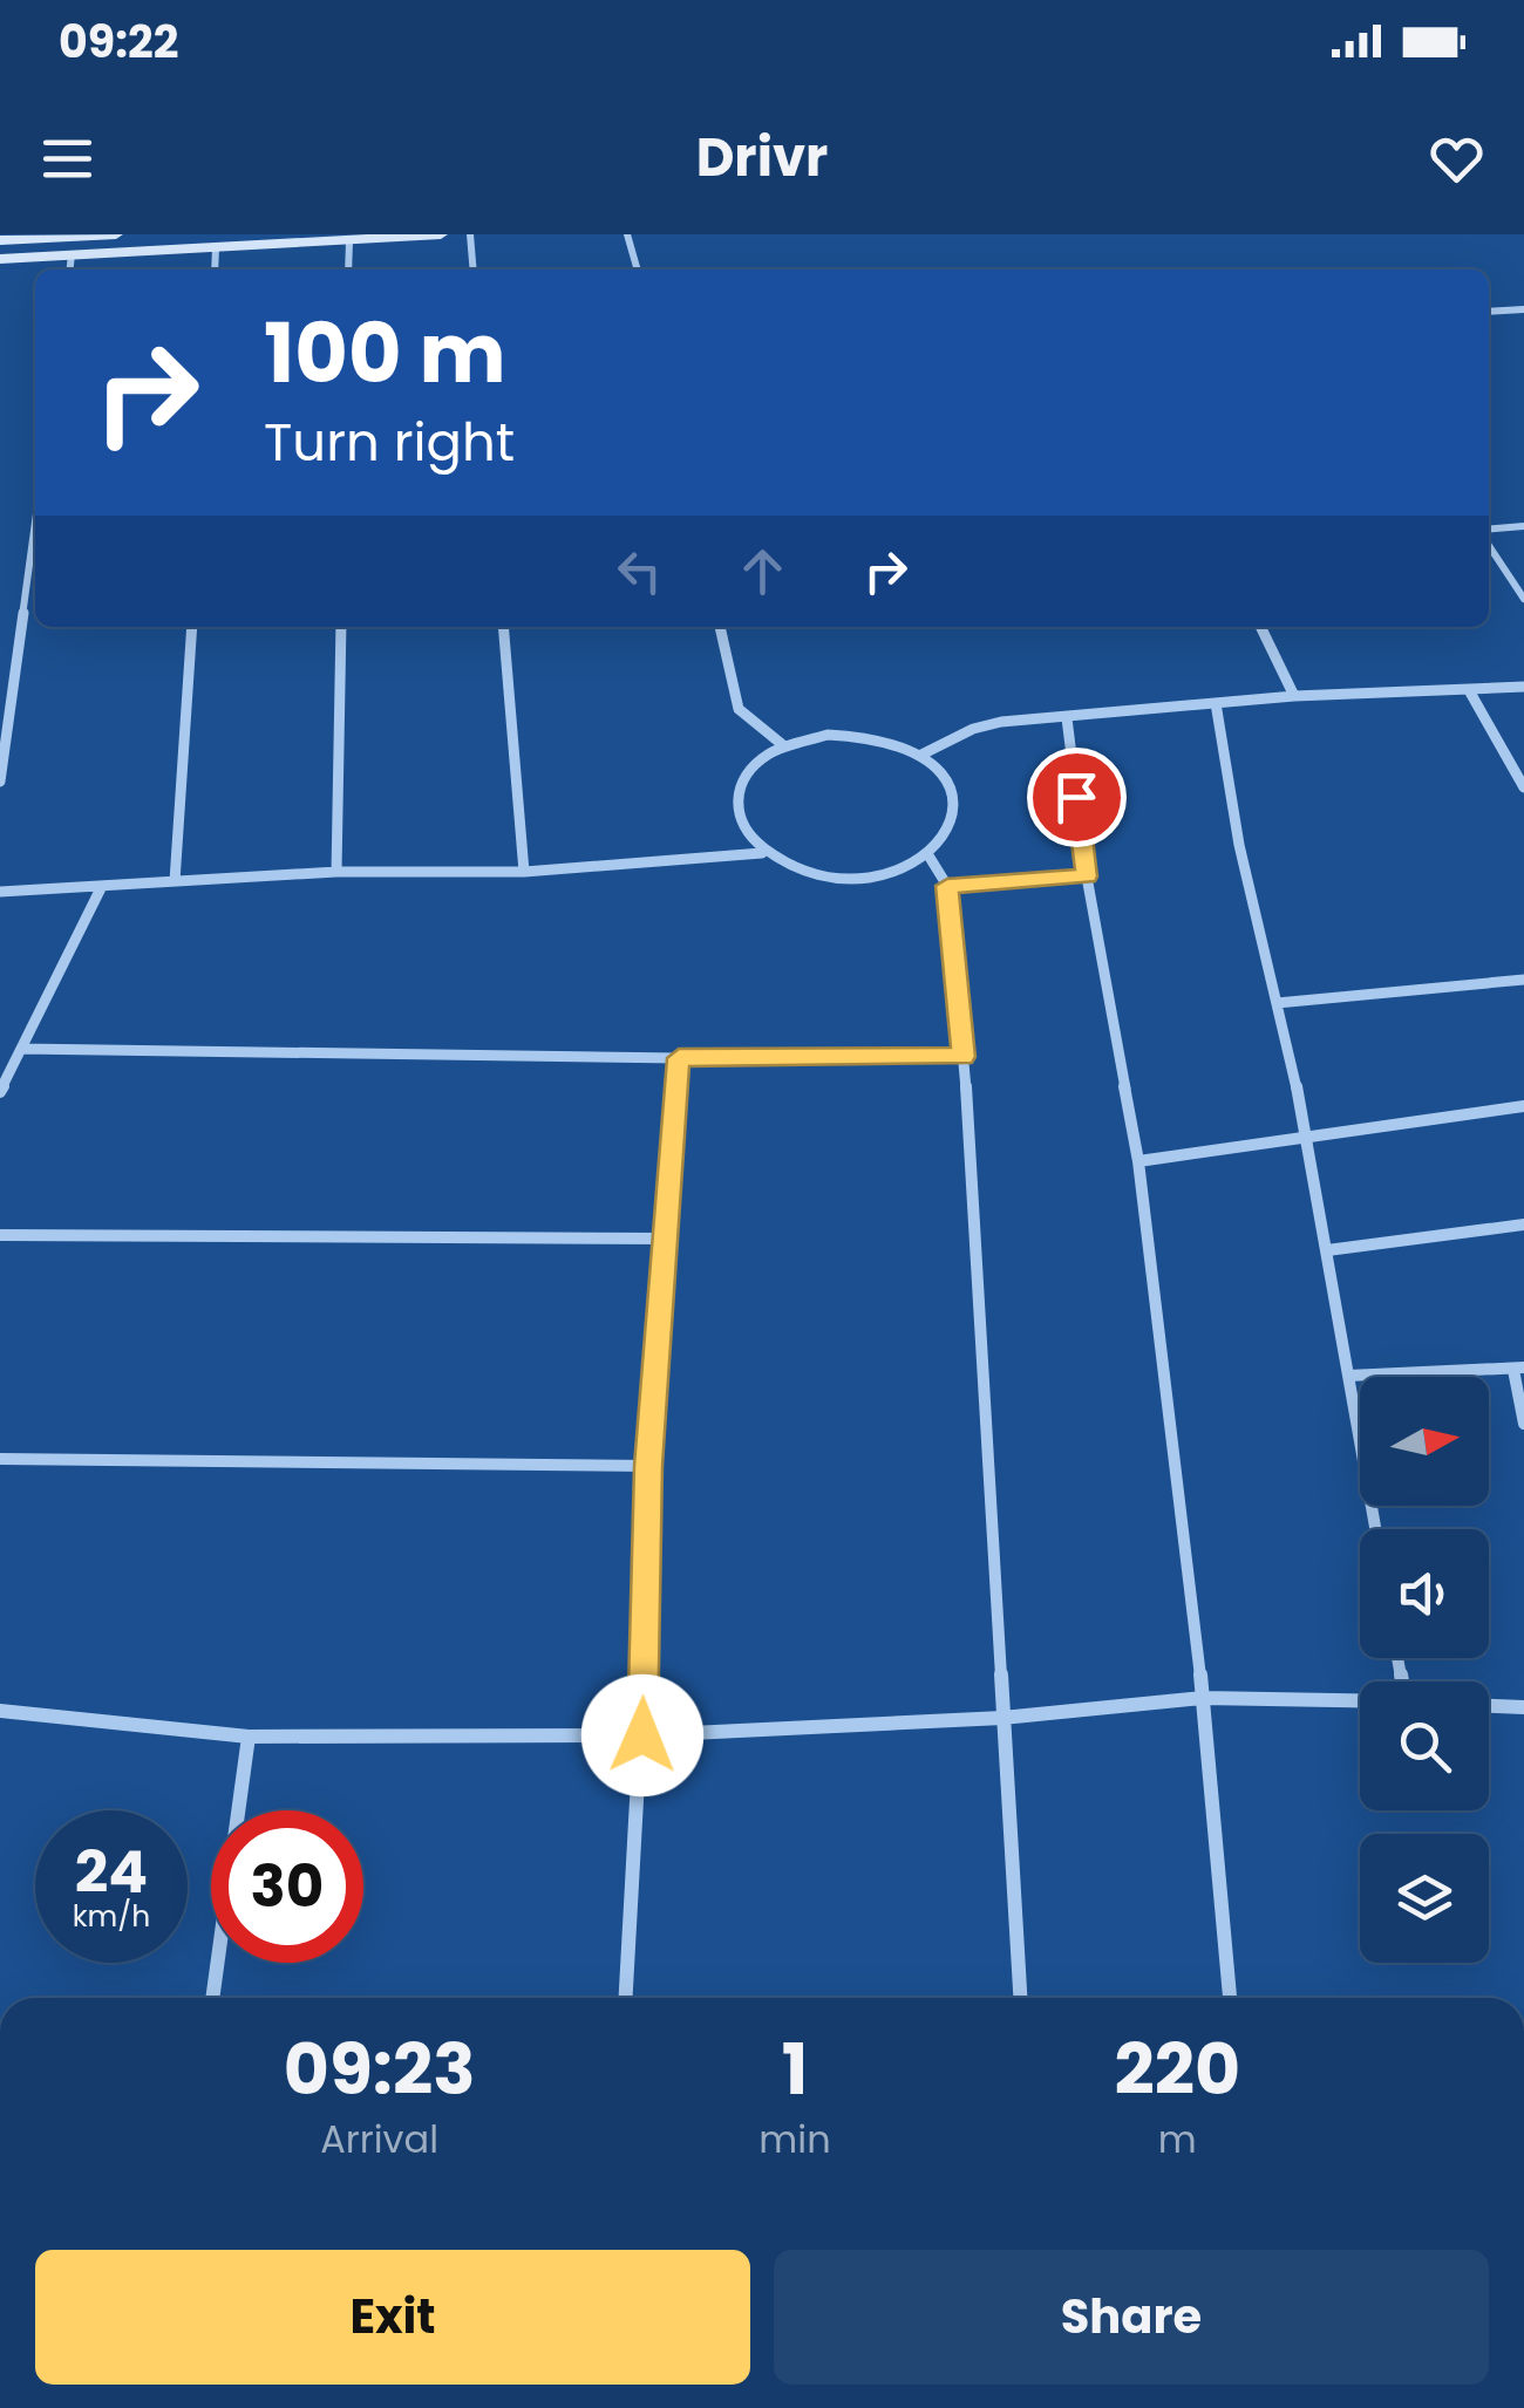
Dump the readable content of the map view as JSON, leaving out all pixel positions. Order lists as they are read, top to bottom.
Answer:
{
  "north": "right",
  "page": {
    "status": "09:22",
    "header": "Drivr",
    "turn": ["100 m", "Turn right"],
    "speed": "24 km/h",
    "limit": "30",
    "eta": [
      "09:23",
      "Arrival",
      "1",
      "min",
      "220",
      "m"
    ],
    "buttons": ["Exit", "Share"]
  }
}
